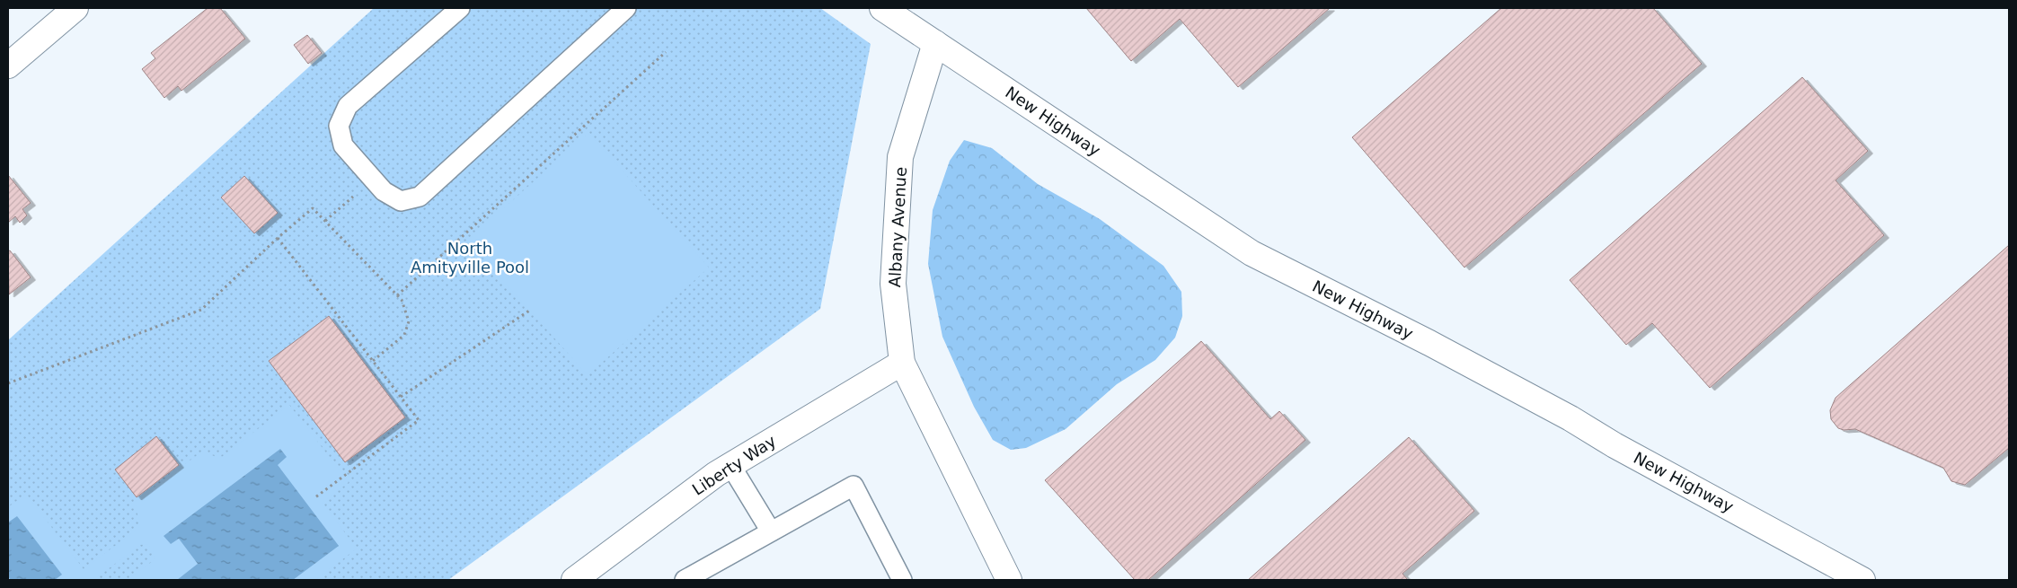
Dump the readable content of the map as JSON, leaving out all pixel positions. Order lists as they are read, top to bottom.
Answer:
{
  "streets": {
    "main road": ["New Highway", "Albany Avenue", "Liberty Way"]
  },
  "crossings": [
    ["New Highway", "Albany Avenue"],
    ["Albany Avenue", "Liberty Way"]
  ],
  "parks": ["North Amityville Pool"]
}
